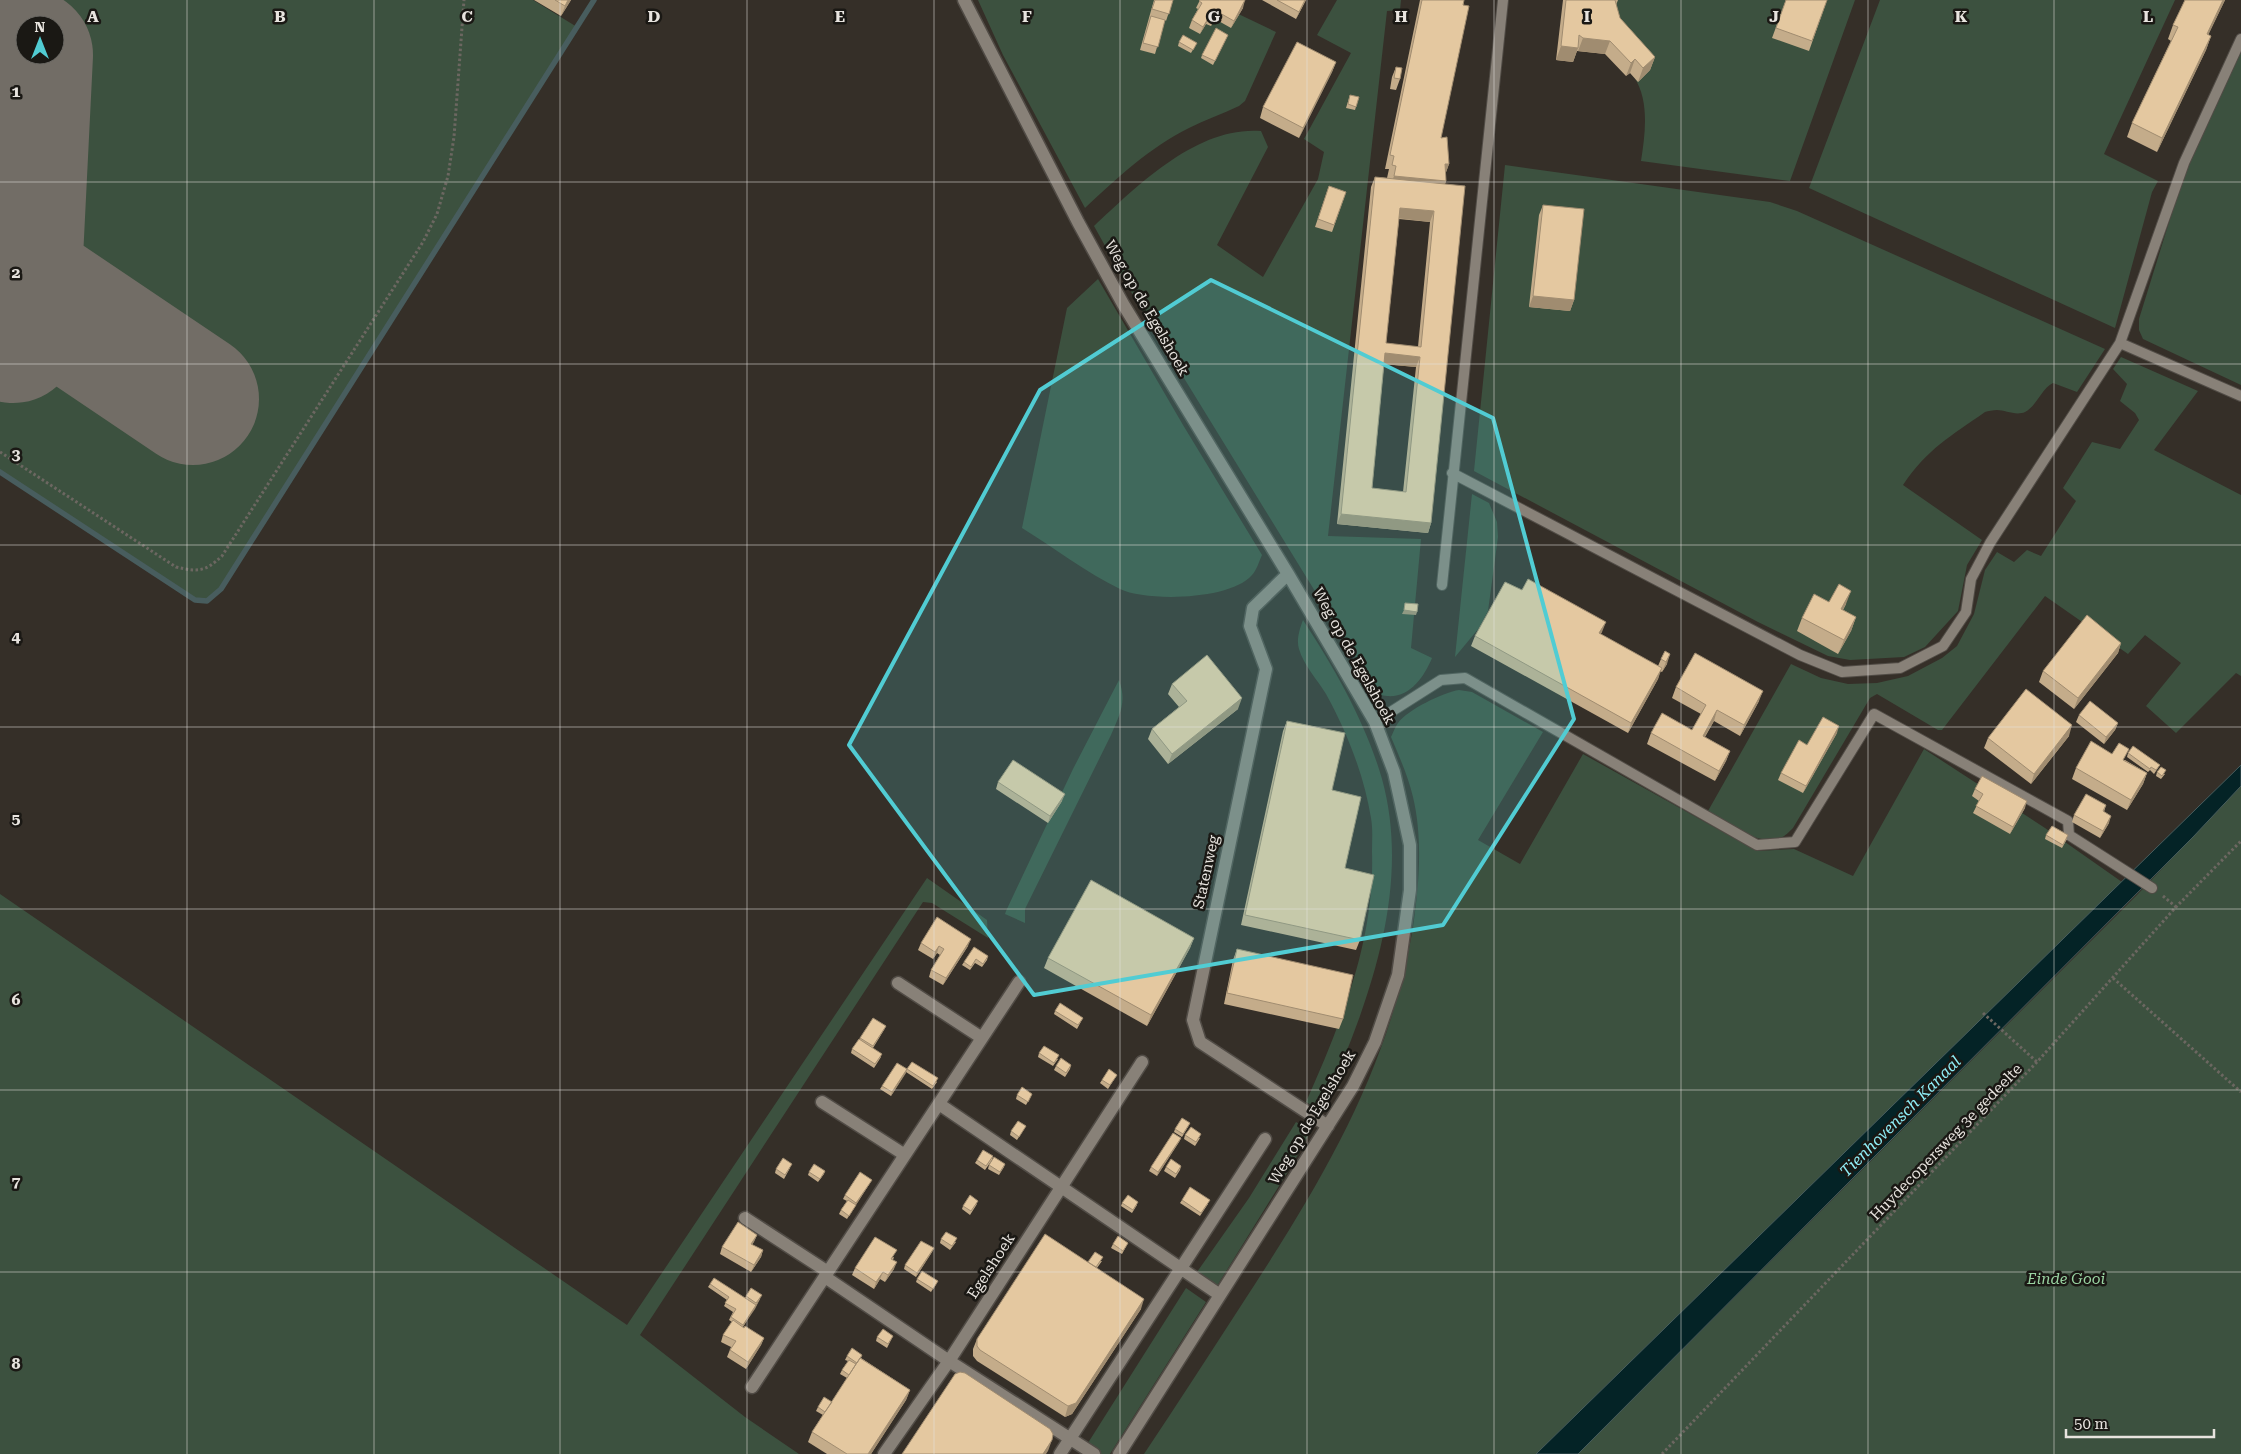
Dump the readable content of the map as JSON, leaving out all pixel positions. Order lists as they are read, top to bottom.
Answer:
{
  "streets": {
    "street": ["Weg op de Egelshoek", "Statenweg", "Egelshoek"],
    "path": ["Huydecopersweg 3e gedeelte"]
  },
  "crossings": [
    ["Weg op de Egelshoek", "Statenweg"]
  ],
  "water": ["Tienhovensch Kanaal"],
  "parks": ["Einde Gooi"],
  "scale_bar": "50 m",
  "north": "top",
  "grid": {
    "columns": [
      "A",
      "B",
      "C",
      "D",
      "E",
      "F",
      "G",
      "H",
      "I",
      "J",
      "K",
      "L"
    ],
    "rows": [
      "1",
      "2",
      "3",
      "4",
      "5",
      "6",
      "7",
      "8"
    ]
  }
}
